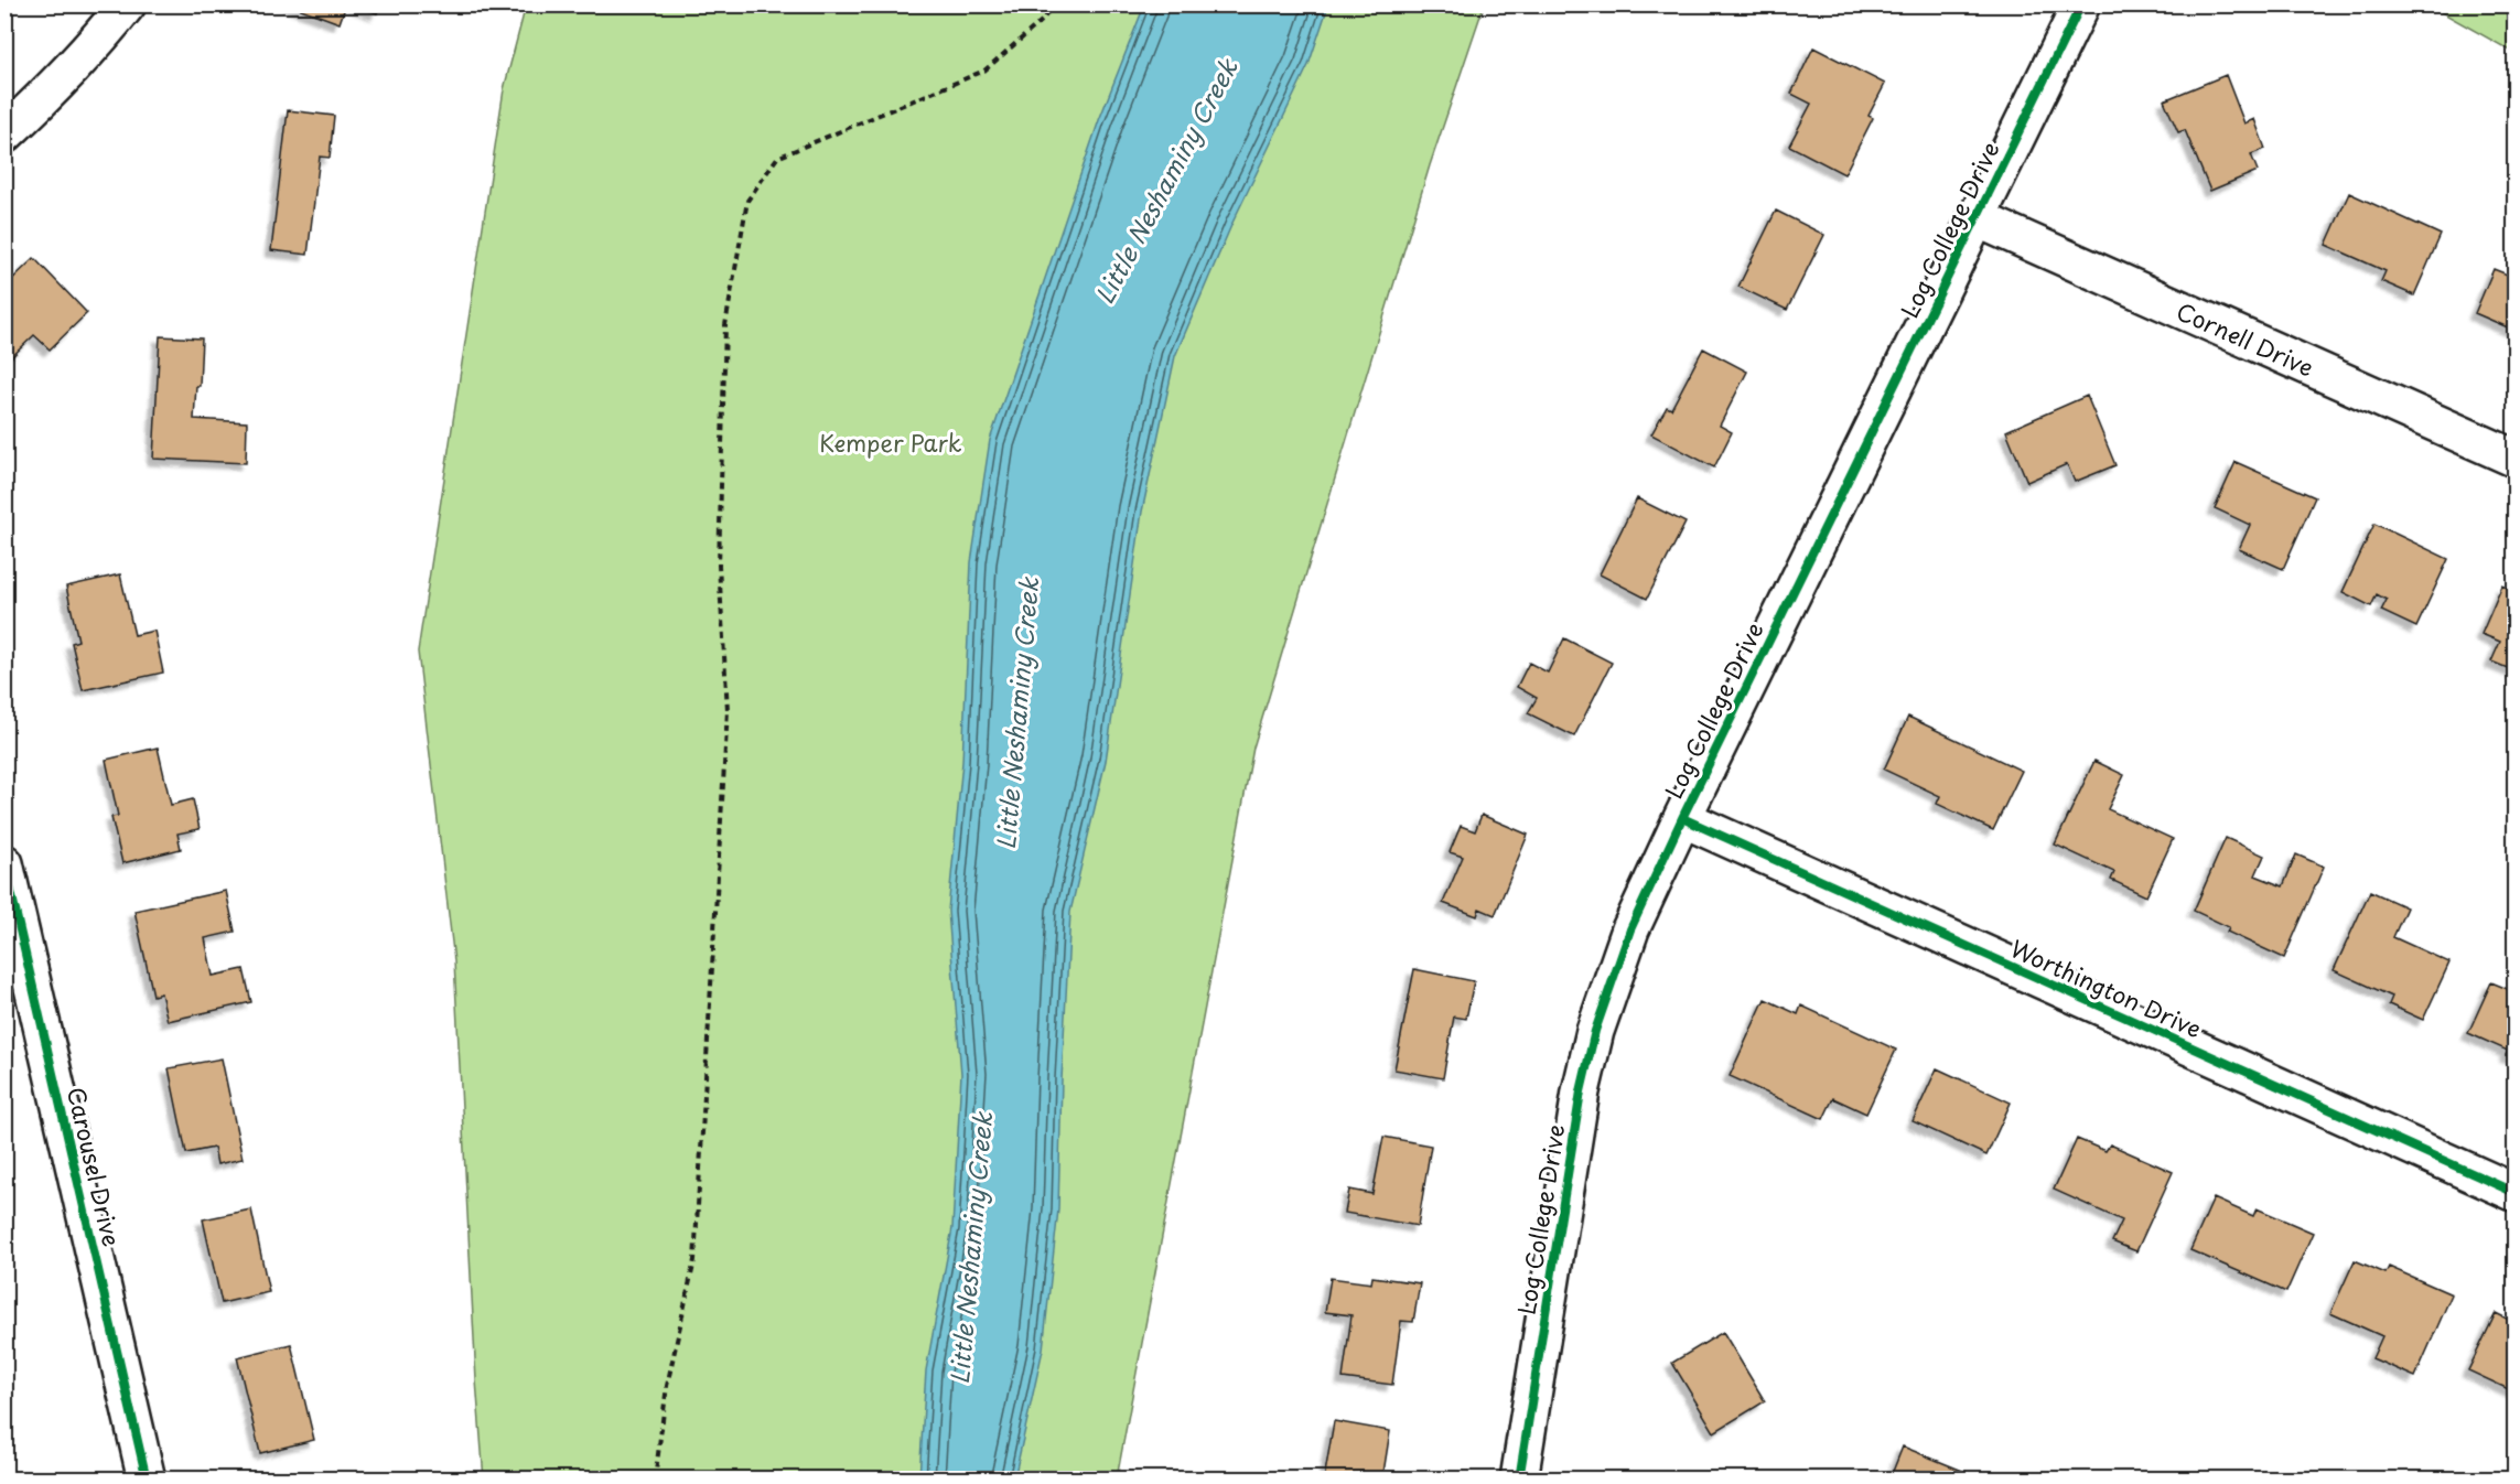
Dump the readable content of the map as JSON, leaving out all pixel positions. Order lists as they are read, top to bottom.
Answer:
{
  "streets": {
    "street": [
      "Log College Drive",
      "Cornell Drive",
      "Worthington Drive",
      "Carousel Drive"
    ]
  },
  "crossings": [
    ["Log College Drive", "Cornell Drive"],
    ["Log College Drive", "Worthington Drive"]
  ],
  "water": ["Little Neshaminy Creek"],
  "parks": ["Kemper Park"]
}
